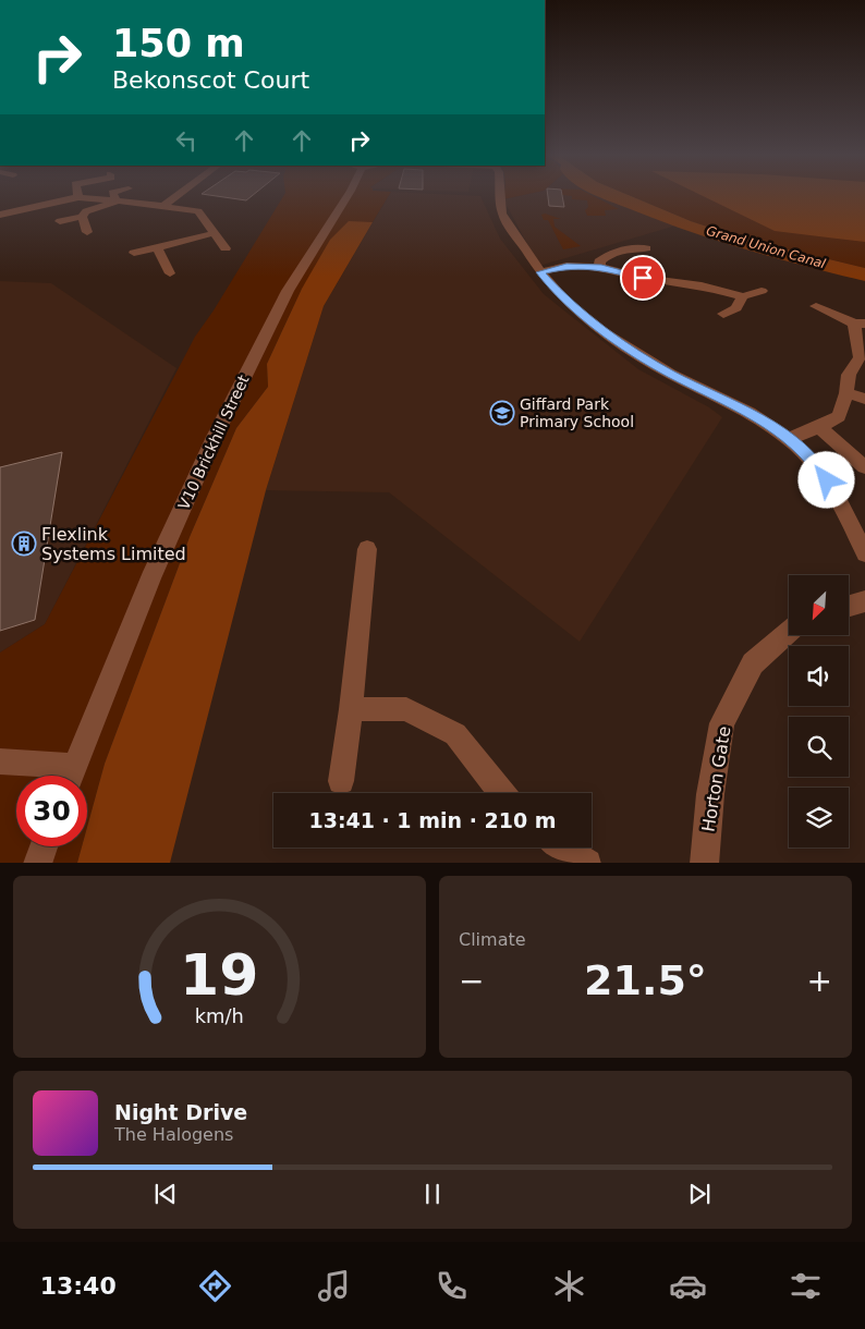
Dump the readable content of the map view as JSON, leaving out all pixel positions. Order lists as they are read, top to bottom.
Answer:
{
  "streets": {
    "street": ["V10 Brickhill Street", "Horton Gate"]
  },
  "water": ["Grand Union Canal"],
  "places": {
    "school or university": ["Giffard Park Primary School"],
    "building": ["Flexlink Systems Limited"]
  },
  "north": "bottom left",
  "page": {
    "turn": ["150 m", "Bekonscot Court"],
    "limit": "30",
    "trip": "13:41 · 1 min · 210 m",
    "tile": "Climate",
    "heat": ["−", "21.5°", "+"],
    "song": ["Night Drive", "The Halogens"],
    "tabs": "13:40",
    "gauge": ["19", "km/h"]
  }
}
